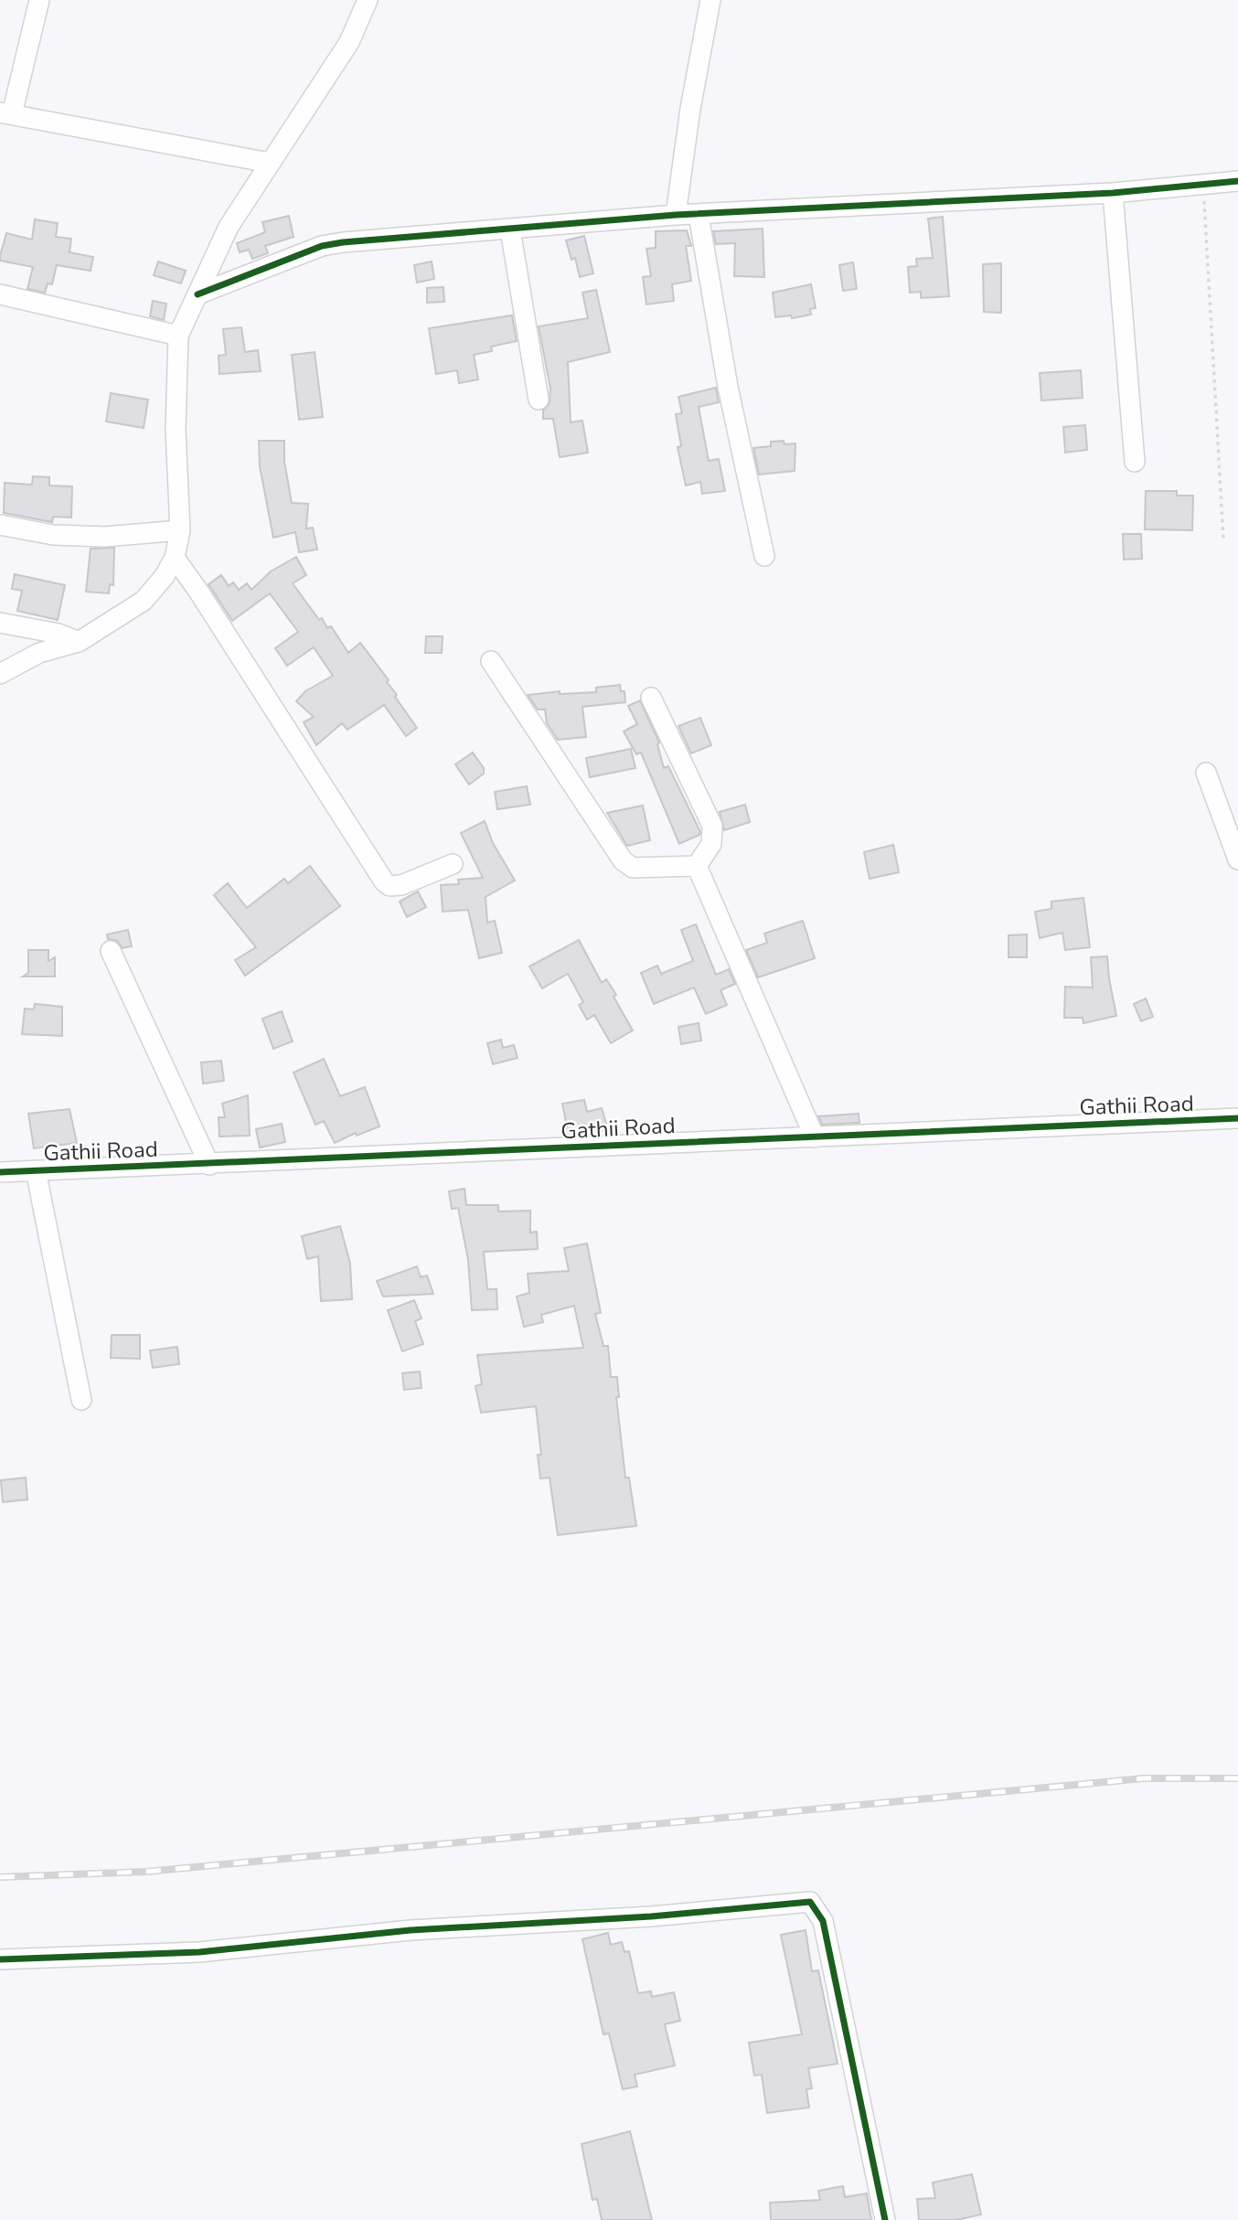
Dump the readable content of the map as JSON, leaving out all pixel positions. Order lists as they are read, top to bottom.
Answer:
{
  "streets": {
    "street": ["Gathii Road"]
  }
}
